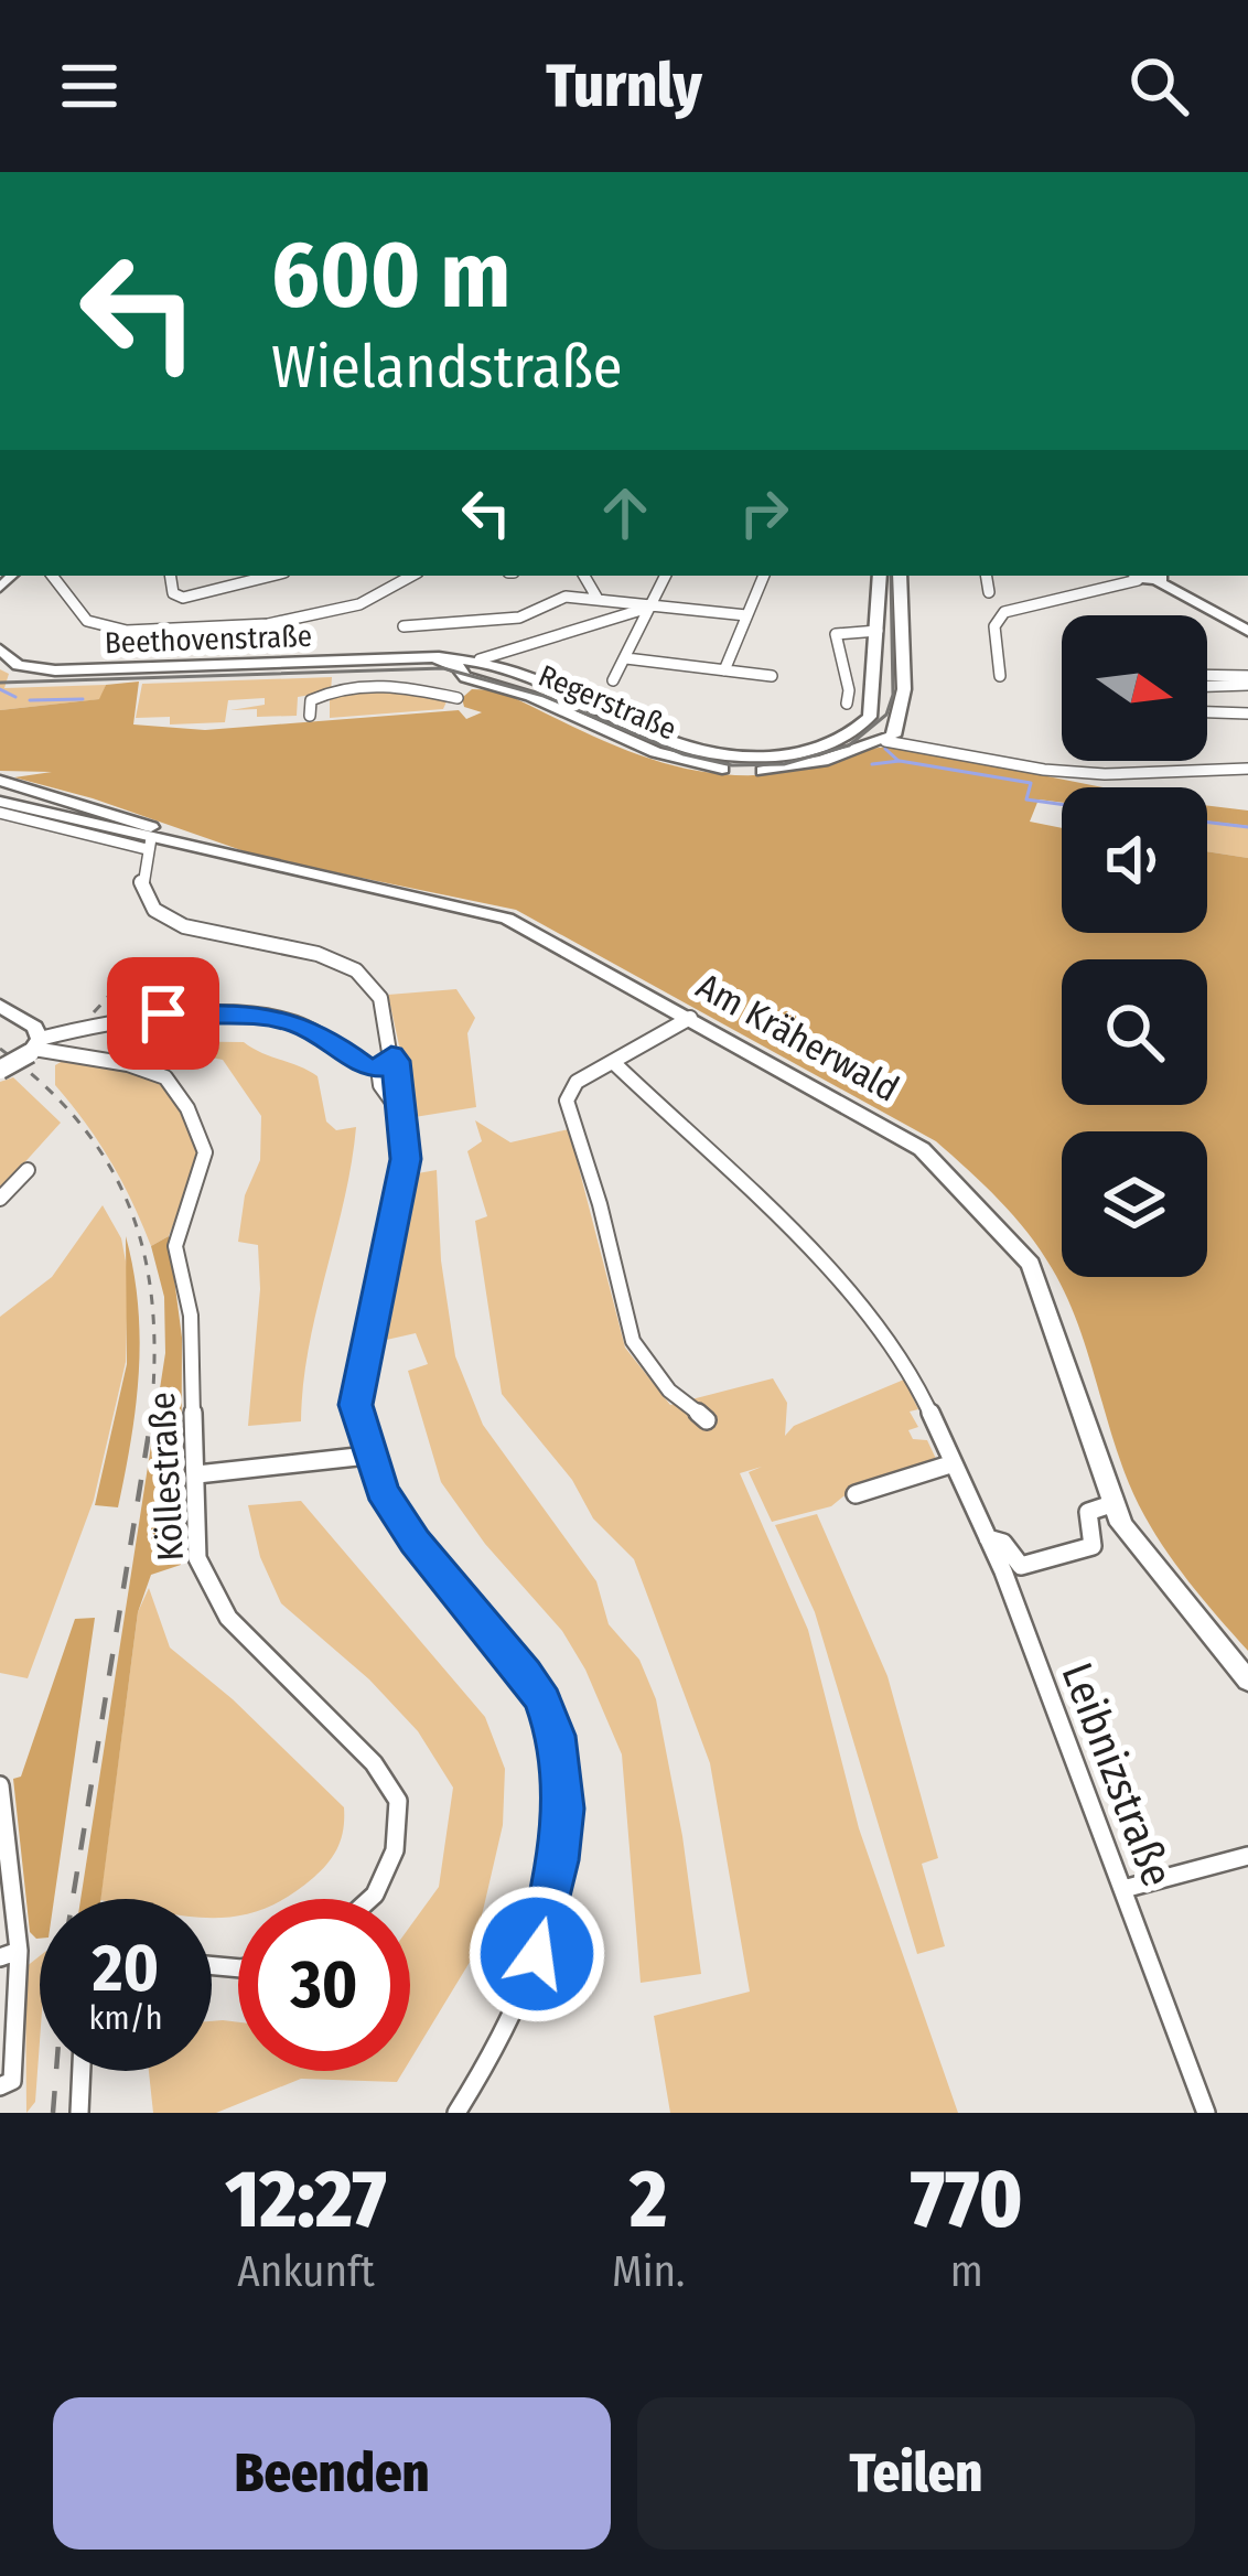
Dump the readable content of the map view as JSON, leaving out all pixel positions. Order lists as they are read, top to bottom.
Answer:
{
  "streets": {
    "main road": ["Beethovenstraße", "Regerstraße", "Am Kräherwald"],
    "street": ["Köllestraße", "Leibnizstraße"]
  },
  "crossings": [
    ["Beethovenstraße", "Regerstraße"]
  ],
  "north": "right",
  "page": {
    "header": "Turnly",
    "turn": ["600 m", "Wielandstraße"],
    "speed": "20 km/h",
    "limit": "30",
    "eta": [
      "12:27",
      "Ankunft",
      "2",
      "Min.",
      "770",
      "m"
    ],
    "buttons": ["Beenden", "Teilen"]
  }
}
